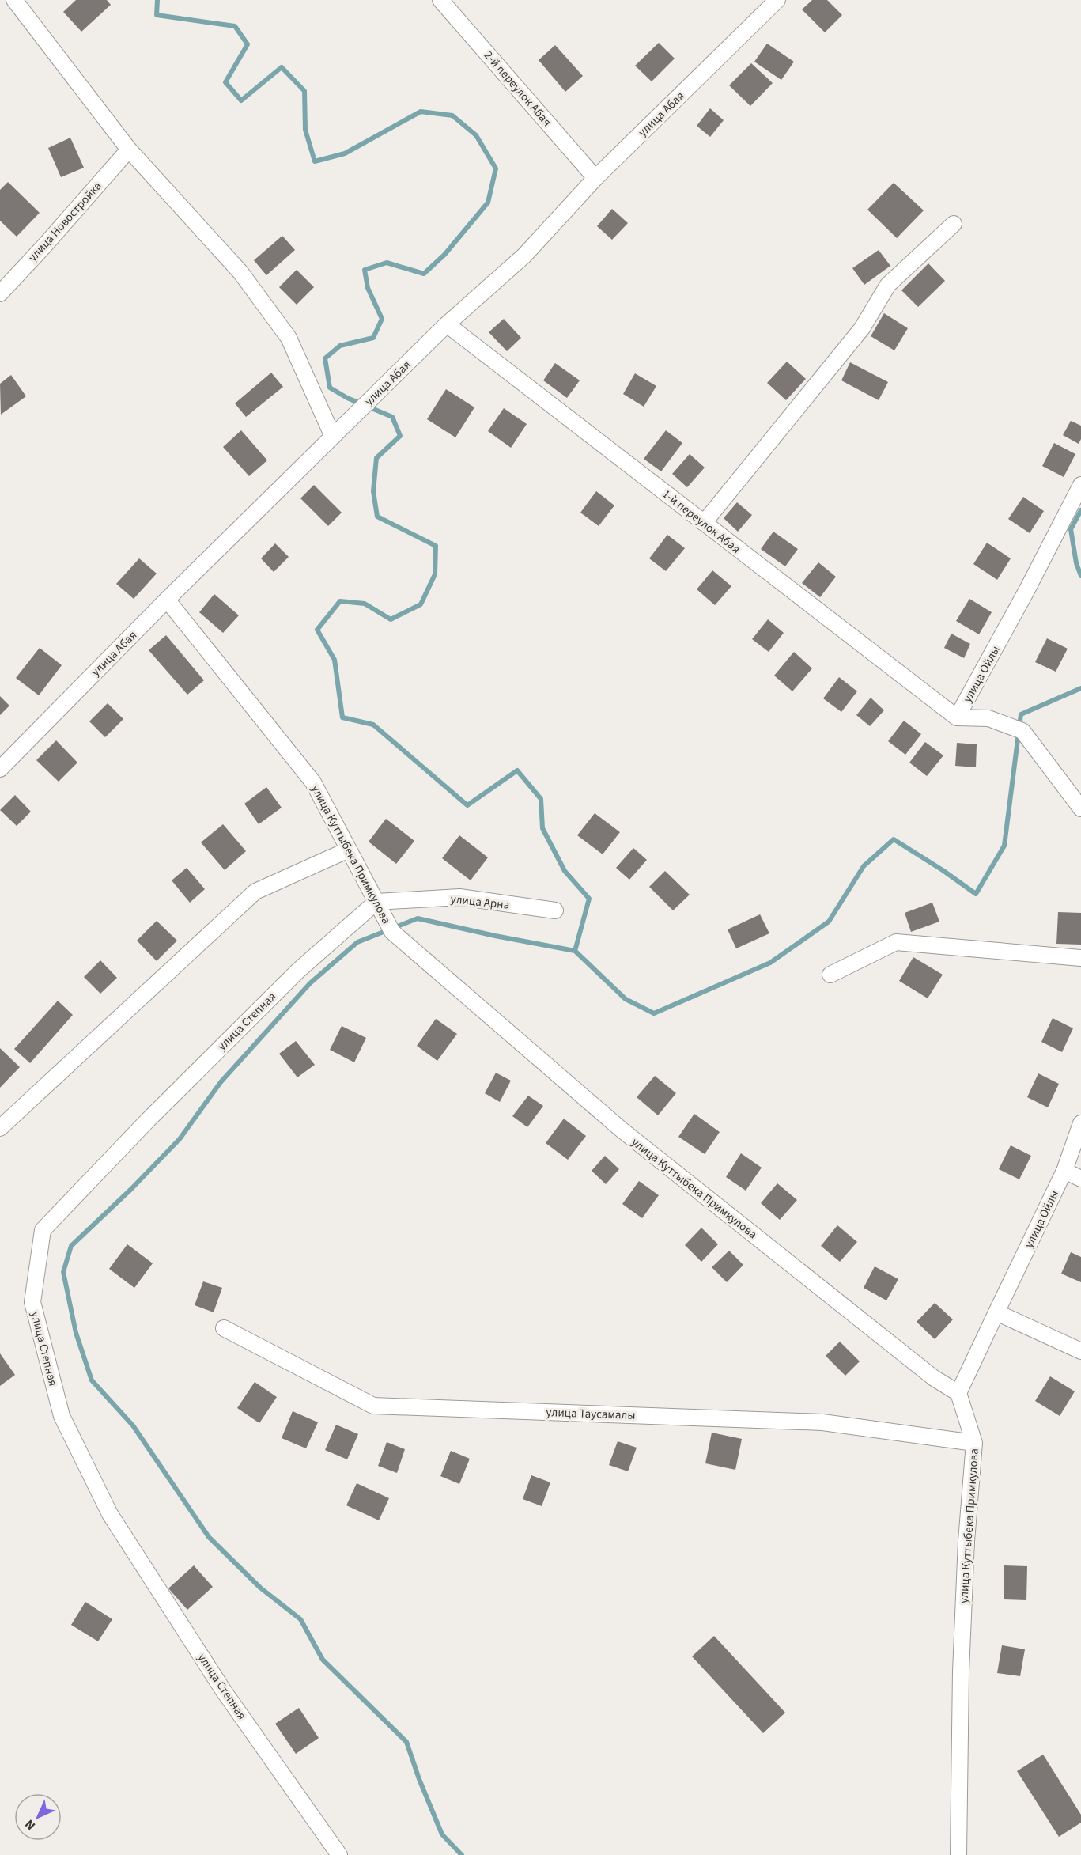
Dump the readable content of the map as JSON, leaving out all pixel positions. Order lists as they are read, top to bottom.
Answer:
{
  "streets": {
    "street": [
      "2-й переулок Абая",
      "улица Абая",
      "улица Новостройка",
      "1-й переулок Абая",
      "улица Ойлы",
      "улица Куттыбека Примкулова",
      "улица Арна",
      "улица Степная",
      "улица Таусамалы"
    ]
  },
  "crossings": [
    ["2-й переулок Абая", "улица Абая"],
    ["улица Абая", "1-й переулок Абая"],
    ["улица Абая", "улица Куттыбека Примкулова"],
    ["1-й переулок Абая", "улица Ойлы"],
    ["улица Куттыбека Примкулова", "улица Арна"],
    ["улица Куттыбека Примкулова", "улица Степная"],
    ["улица Куттыбека Примкулова", "улица Таусамалы"],
    ["улица Арна", "улица Степная"]
  ],
  "north": "bottom left"
}
